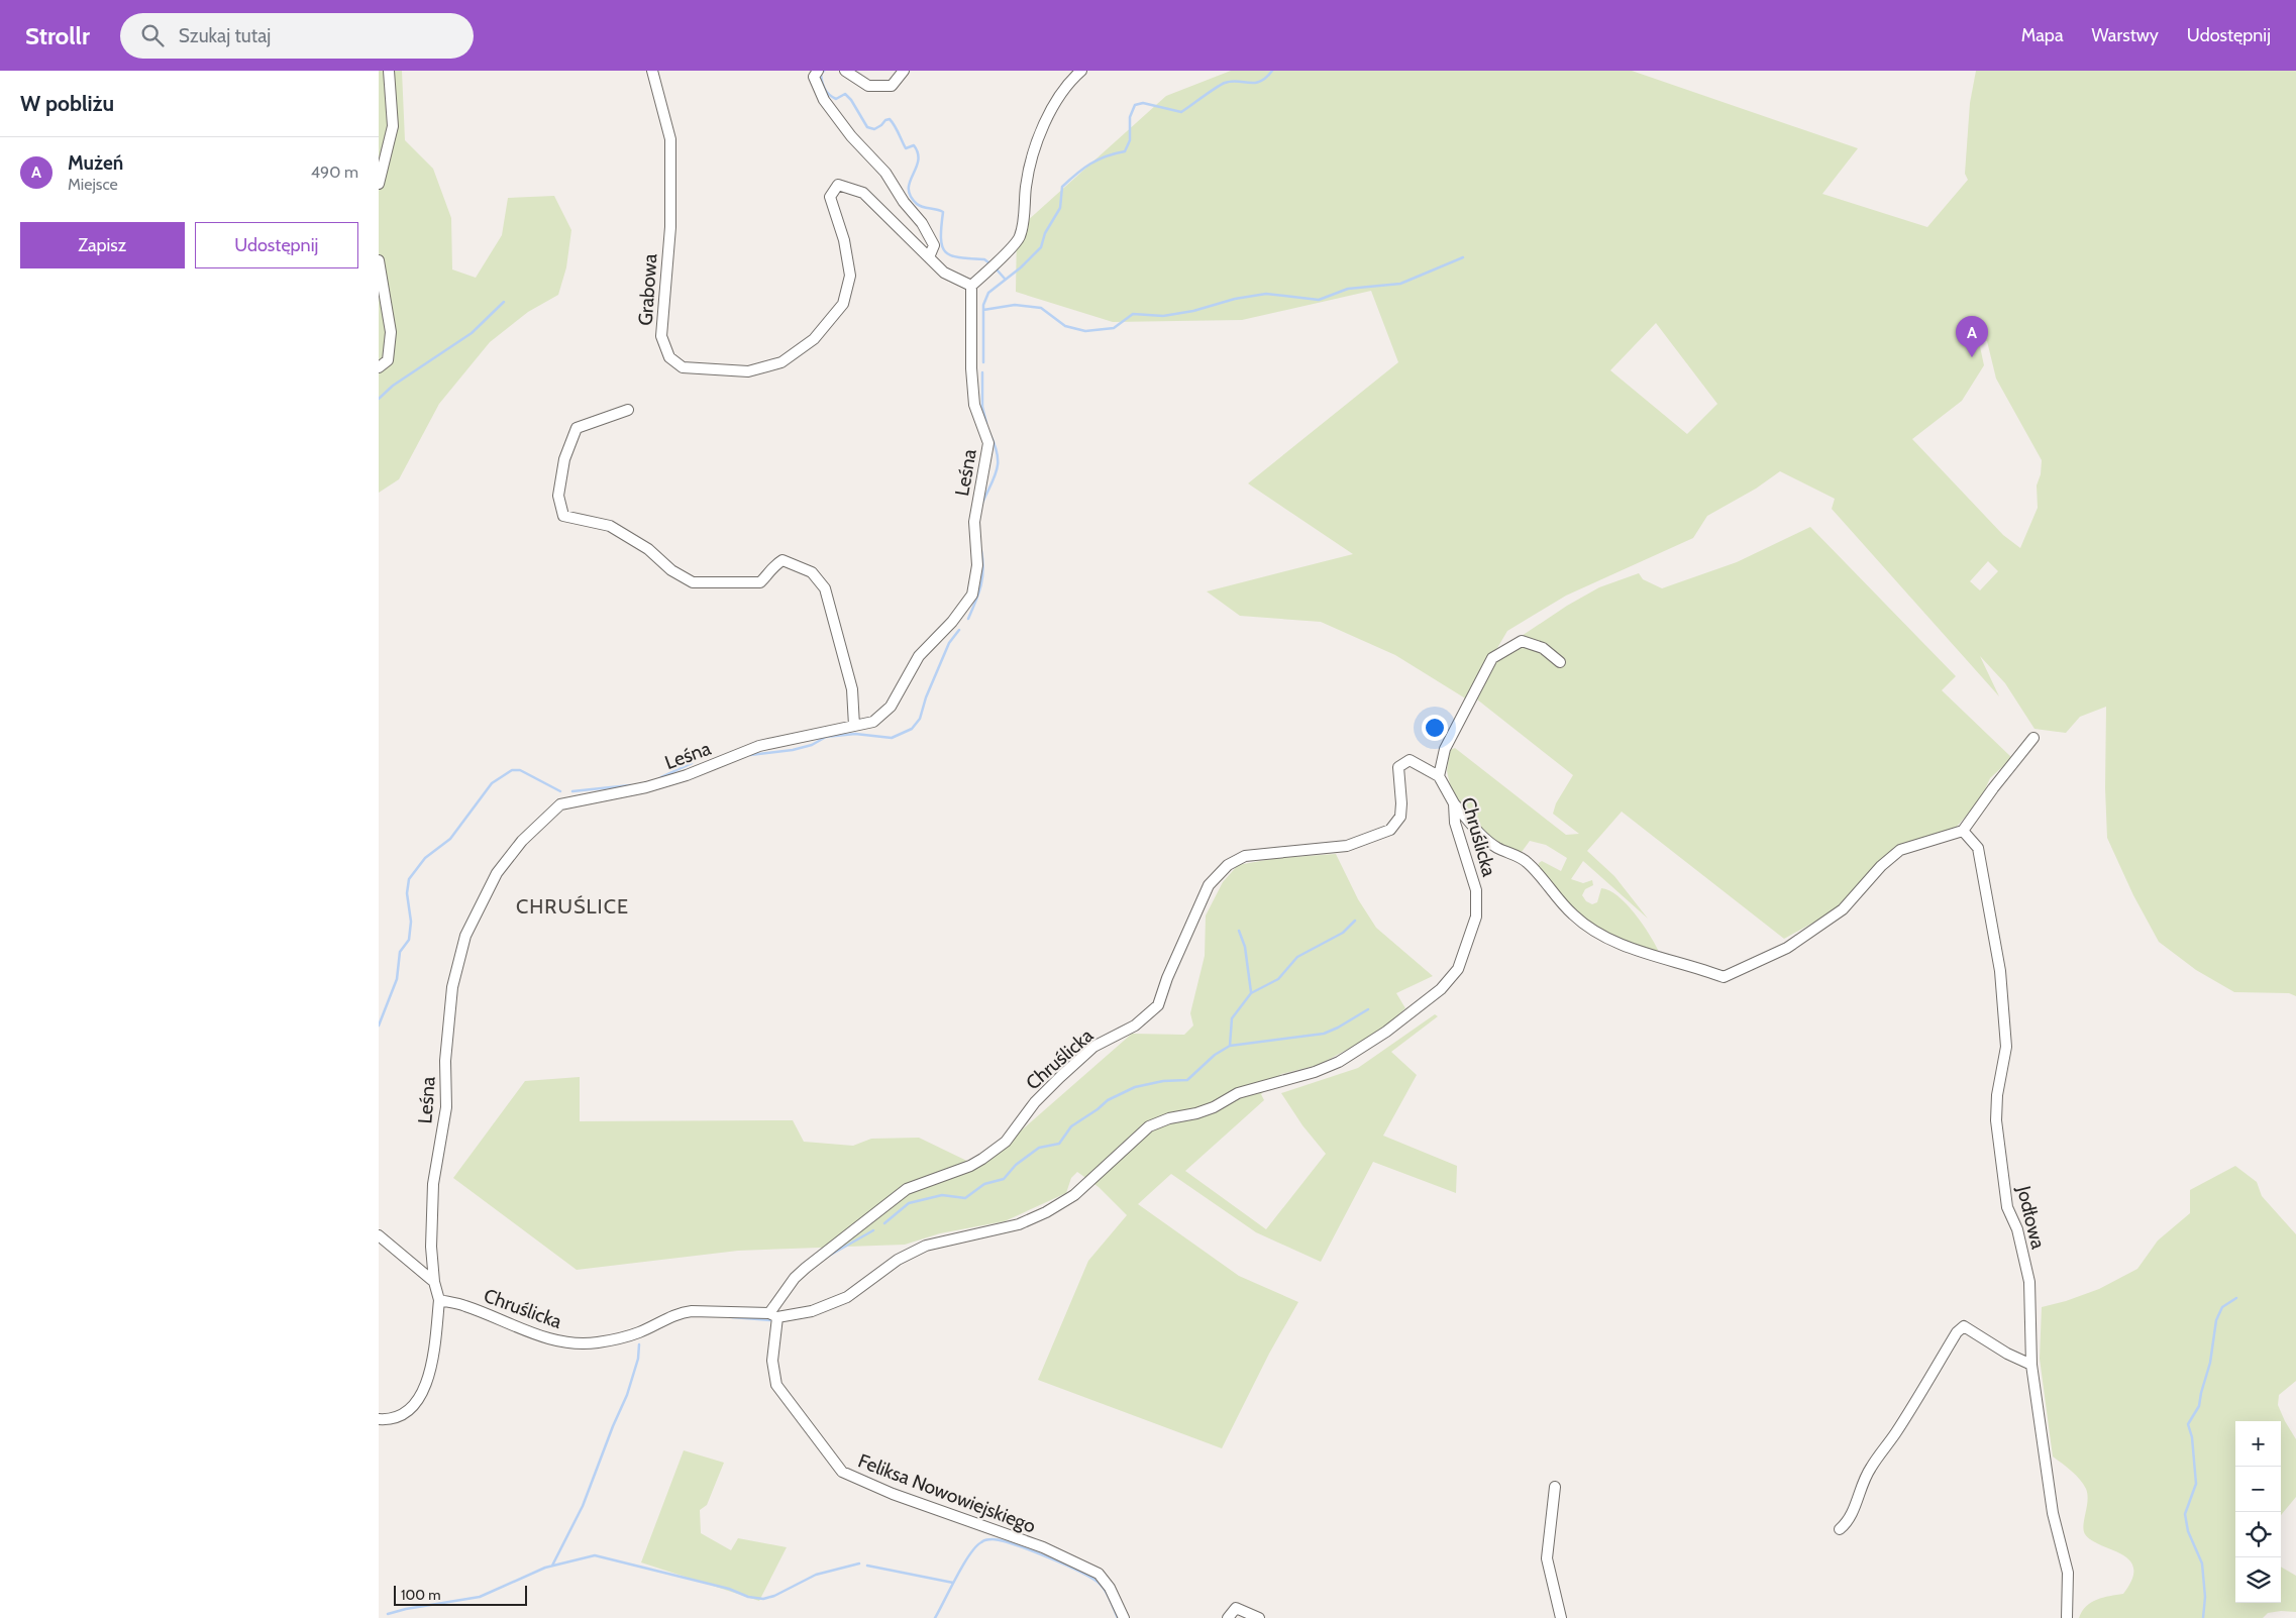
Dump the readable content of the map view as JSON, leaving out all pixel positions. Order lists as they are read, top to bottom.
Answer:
{
  "streets": {
    "street": [
      "Grabowa",
      "Leśna",
      "Chruślicka",
      "Jodłowa",
      "Feliksa Nowowiejskiego"
    ]
  },
  "crossings": [
    ["Grabowa", "Leśna"],
    ["Leśna", "Chruślicka"],
    ["Chruślicka", "Feliksa Nowowiejskiego"]
  ],
  "districts": ["CHRUŚLICE"],
  "scale_bar": "100 m",
  "page": {
    "header": "Strollr",
    "search": "Szukaj tutaj",
    "nav": ["Mapa", "Warstwy", "Udostępnij"],
    "heading": "W pobliżu",
    "list": [
      {
        "mark": "A",
        "name": "Mużeń",
        "note": "Miejsce",
        "value": "490 m"
      }
    ],
    "buttons": ["Zapisz", "Udostępnij"],
    "pins": "A",
    "map_buttons": ["+", "−"],
    "scale": "100 m"
  }
}
